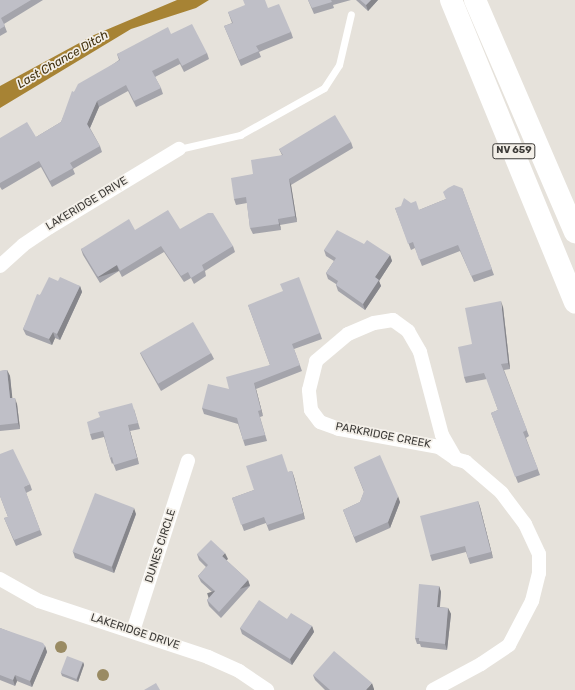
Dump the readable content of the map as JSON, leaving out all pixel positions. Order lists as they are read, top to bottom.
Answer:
{
  "streets": {
    "main road": ["NV 659"],
    "street": ["LAKERIDGE DRIVE", "PARKRIDGE CREEK", "DUNES CIRCLE"]
  },
  "crossings": [
    ["LAKERIDGE DRIVE", "DUNES CIRCLE"]
  ],
  "water": ["Last Chance Ditch"]
}
